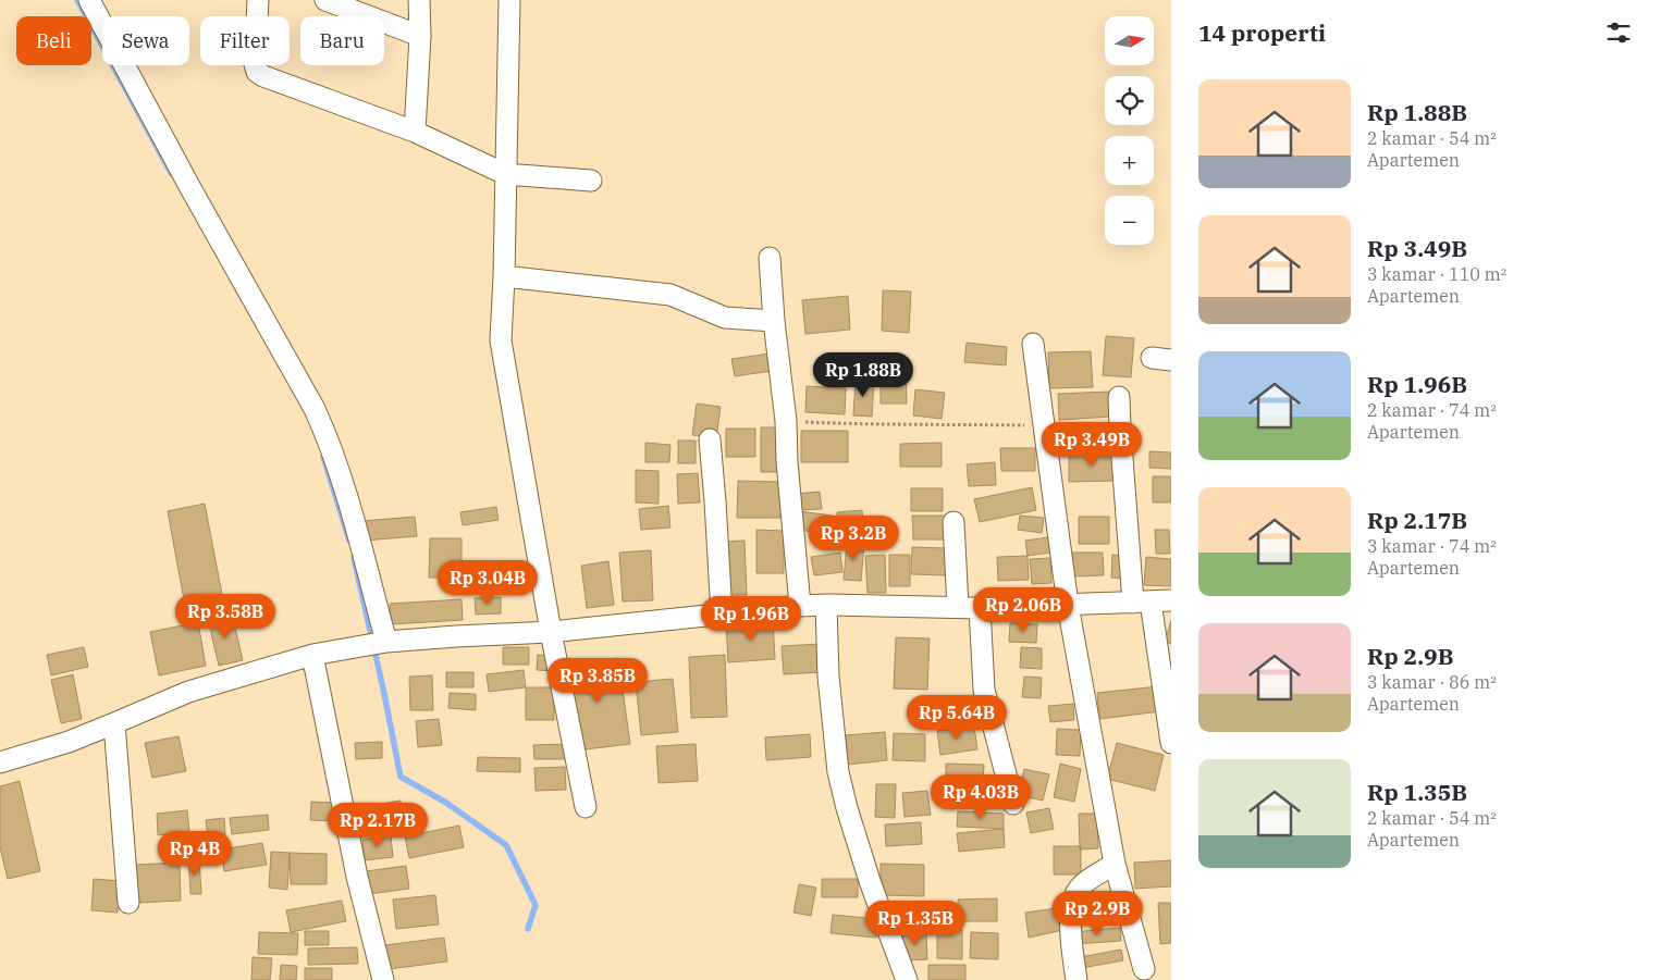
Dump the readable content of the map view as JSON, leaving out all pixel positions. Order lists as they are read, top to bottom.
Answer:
{
  "north": "right",
  "page": {
    "heading": "14 properti",
    "map_buttons": ["+", "−"],
    "chip": [
      "Beli",
      "Sewa",
      "Filter",
      "Baru"
    ],
    "list": [
      {
        "name": "Rp 1.88B",
        "note": "2 kamar · 54 m² · Apartemen"
      },
      {
        "name": "Rp 3.49B",
        "note": "3 kamar · 110 m² · Apartemen"
      },
      {
        "name": "Rp 1.96B",
        "note": "2 kamar · 74 m² · Apartemen"
      },
      {
        "name": "Rp 2.17B",
        "note": "3 kamar · 74 m² · Apartemen"
      },
      {
        "name": "Rp 2.9B",
        "note": "3 kamar · 86 m² · Apartemen"
      },
      {
        "name": "Rp 1.35B",
        "note": "2 kamar · 54 m² · Apartemen"
      }
    ],
    "price": [
      "Rp 1.88B",
      "Rp 3.49B",
      "Rp 3.2B",
      "Rp 3.04B",
      "Rp 2.06B",
      "Rp 3.58B",
      "Rp 1.96B",
      "Rp 3.85B",
      "Rp 5.64B",
      "Rp 4.03B",
      "Rp 2.17B",
      "Rp 4B",
      "Rp 2.9B",
      "Rp 1.35B"
    ]
  }
}
